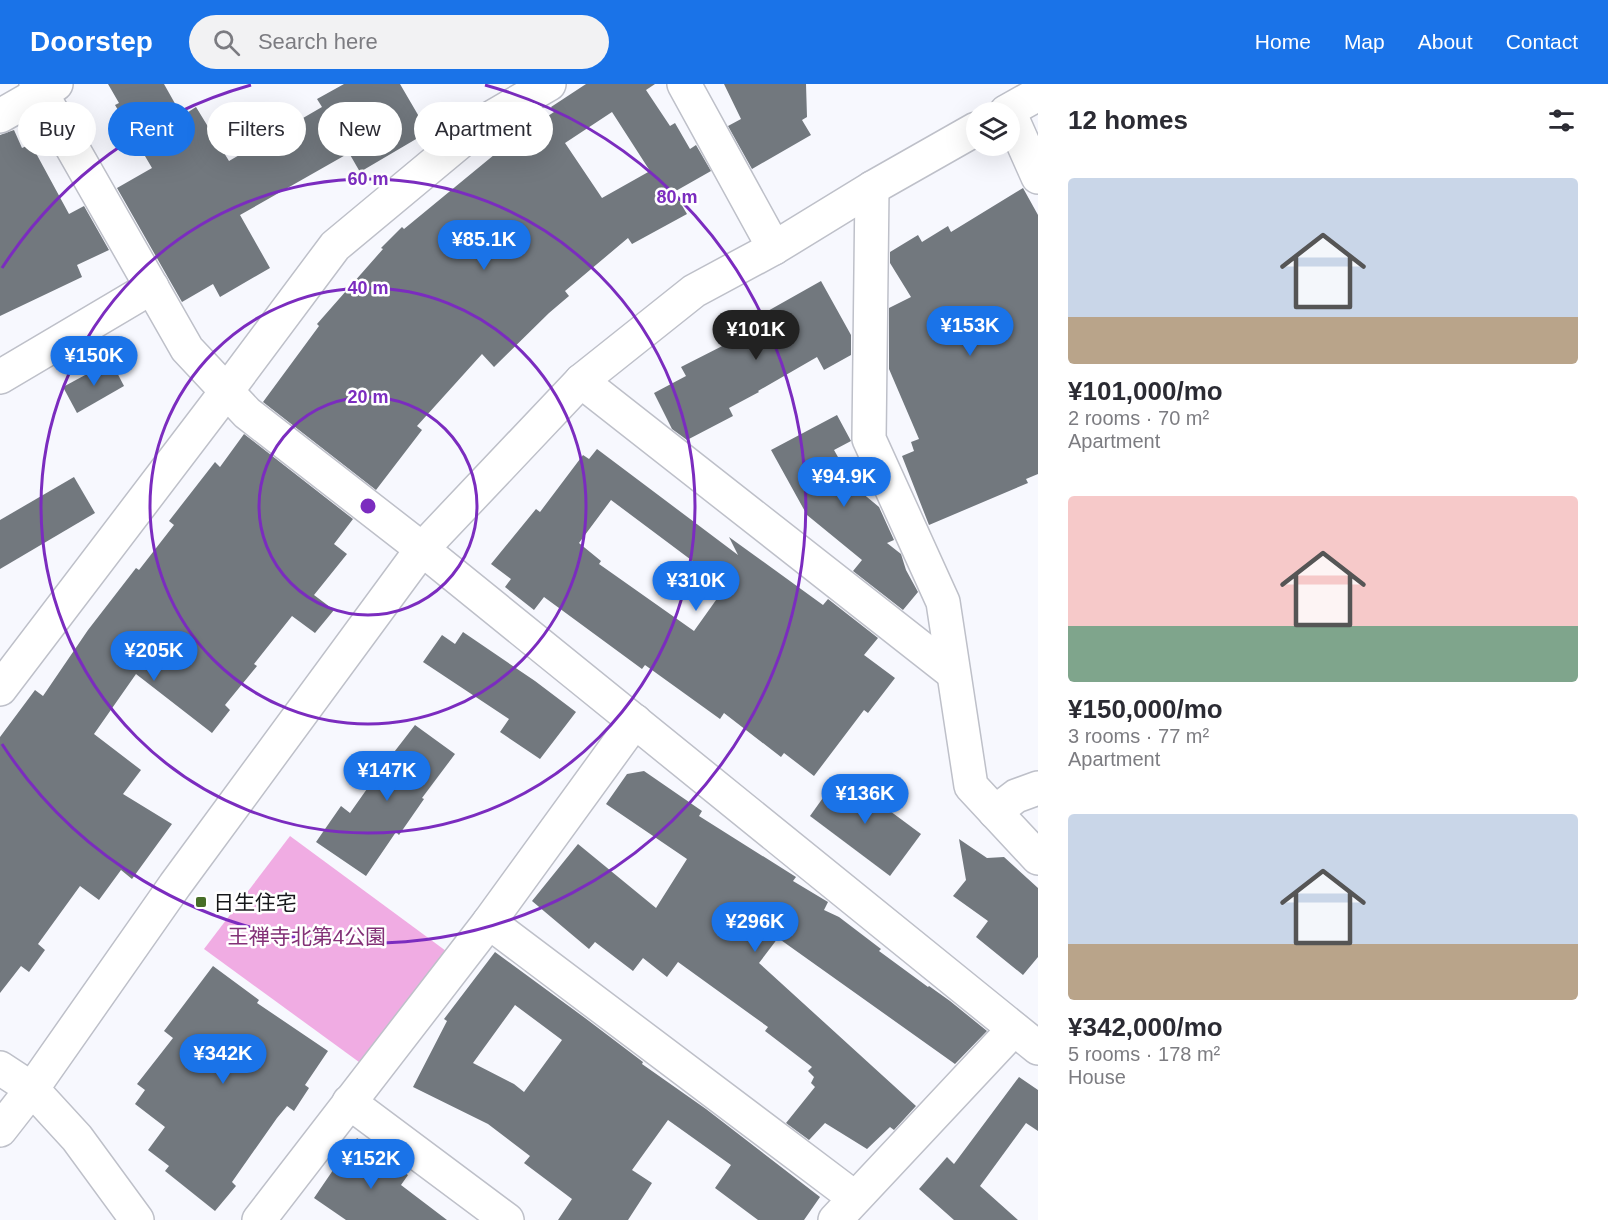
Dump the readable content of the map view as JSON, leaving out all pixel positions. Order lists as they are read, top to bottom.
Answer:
{
  "parks": ["王禅寺北第4公園"],
  "places": {
    "transit": ["日生住宅"]
  },
  "page": {
    "header": "Doorstep",
    "search": "Search here",
    "nav": [
      "Home",
      "Map",
      "About",
      "Contact"
    ],
    "heading": "12 homes",
    "chip": [
      "Buy",
      "Rent",
      "Filters",
      "New",
      "Apartment"
    ],
    "list": [
      {
        "name": "¥101,000/mo",
        "note": "2 rooms · 70 m² · Apartment"
      },
      {
        "name": "¥150,000/mo",
        "note": "3 rooms · 77 m² · Apartment"
      },
      {
        "name": "¥342,000/mo",
        "note": "5 rooms · 178 m² · House"
      }
    ],
    "price": [
      "¥85.1K",
      "¥153K",
      "¥101K",
      "¥150K",
      "¥94.9K",
      "¥310K",
      "¥205K",
      "¥147K",
      "¥136K",
      "¥296K",
      "¥342K",
      "¥152K"
    ]
  },
  "rings": [
    "60 m",
    "80 m",
    "40 m",
    "20 m"
  ]
}
